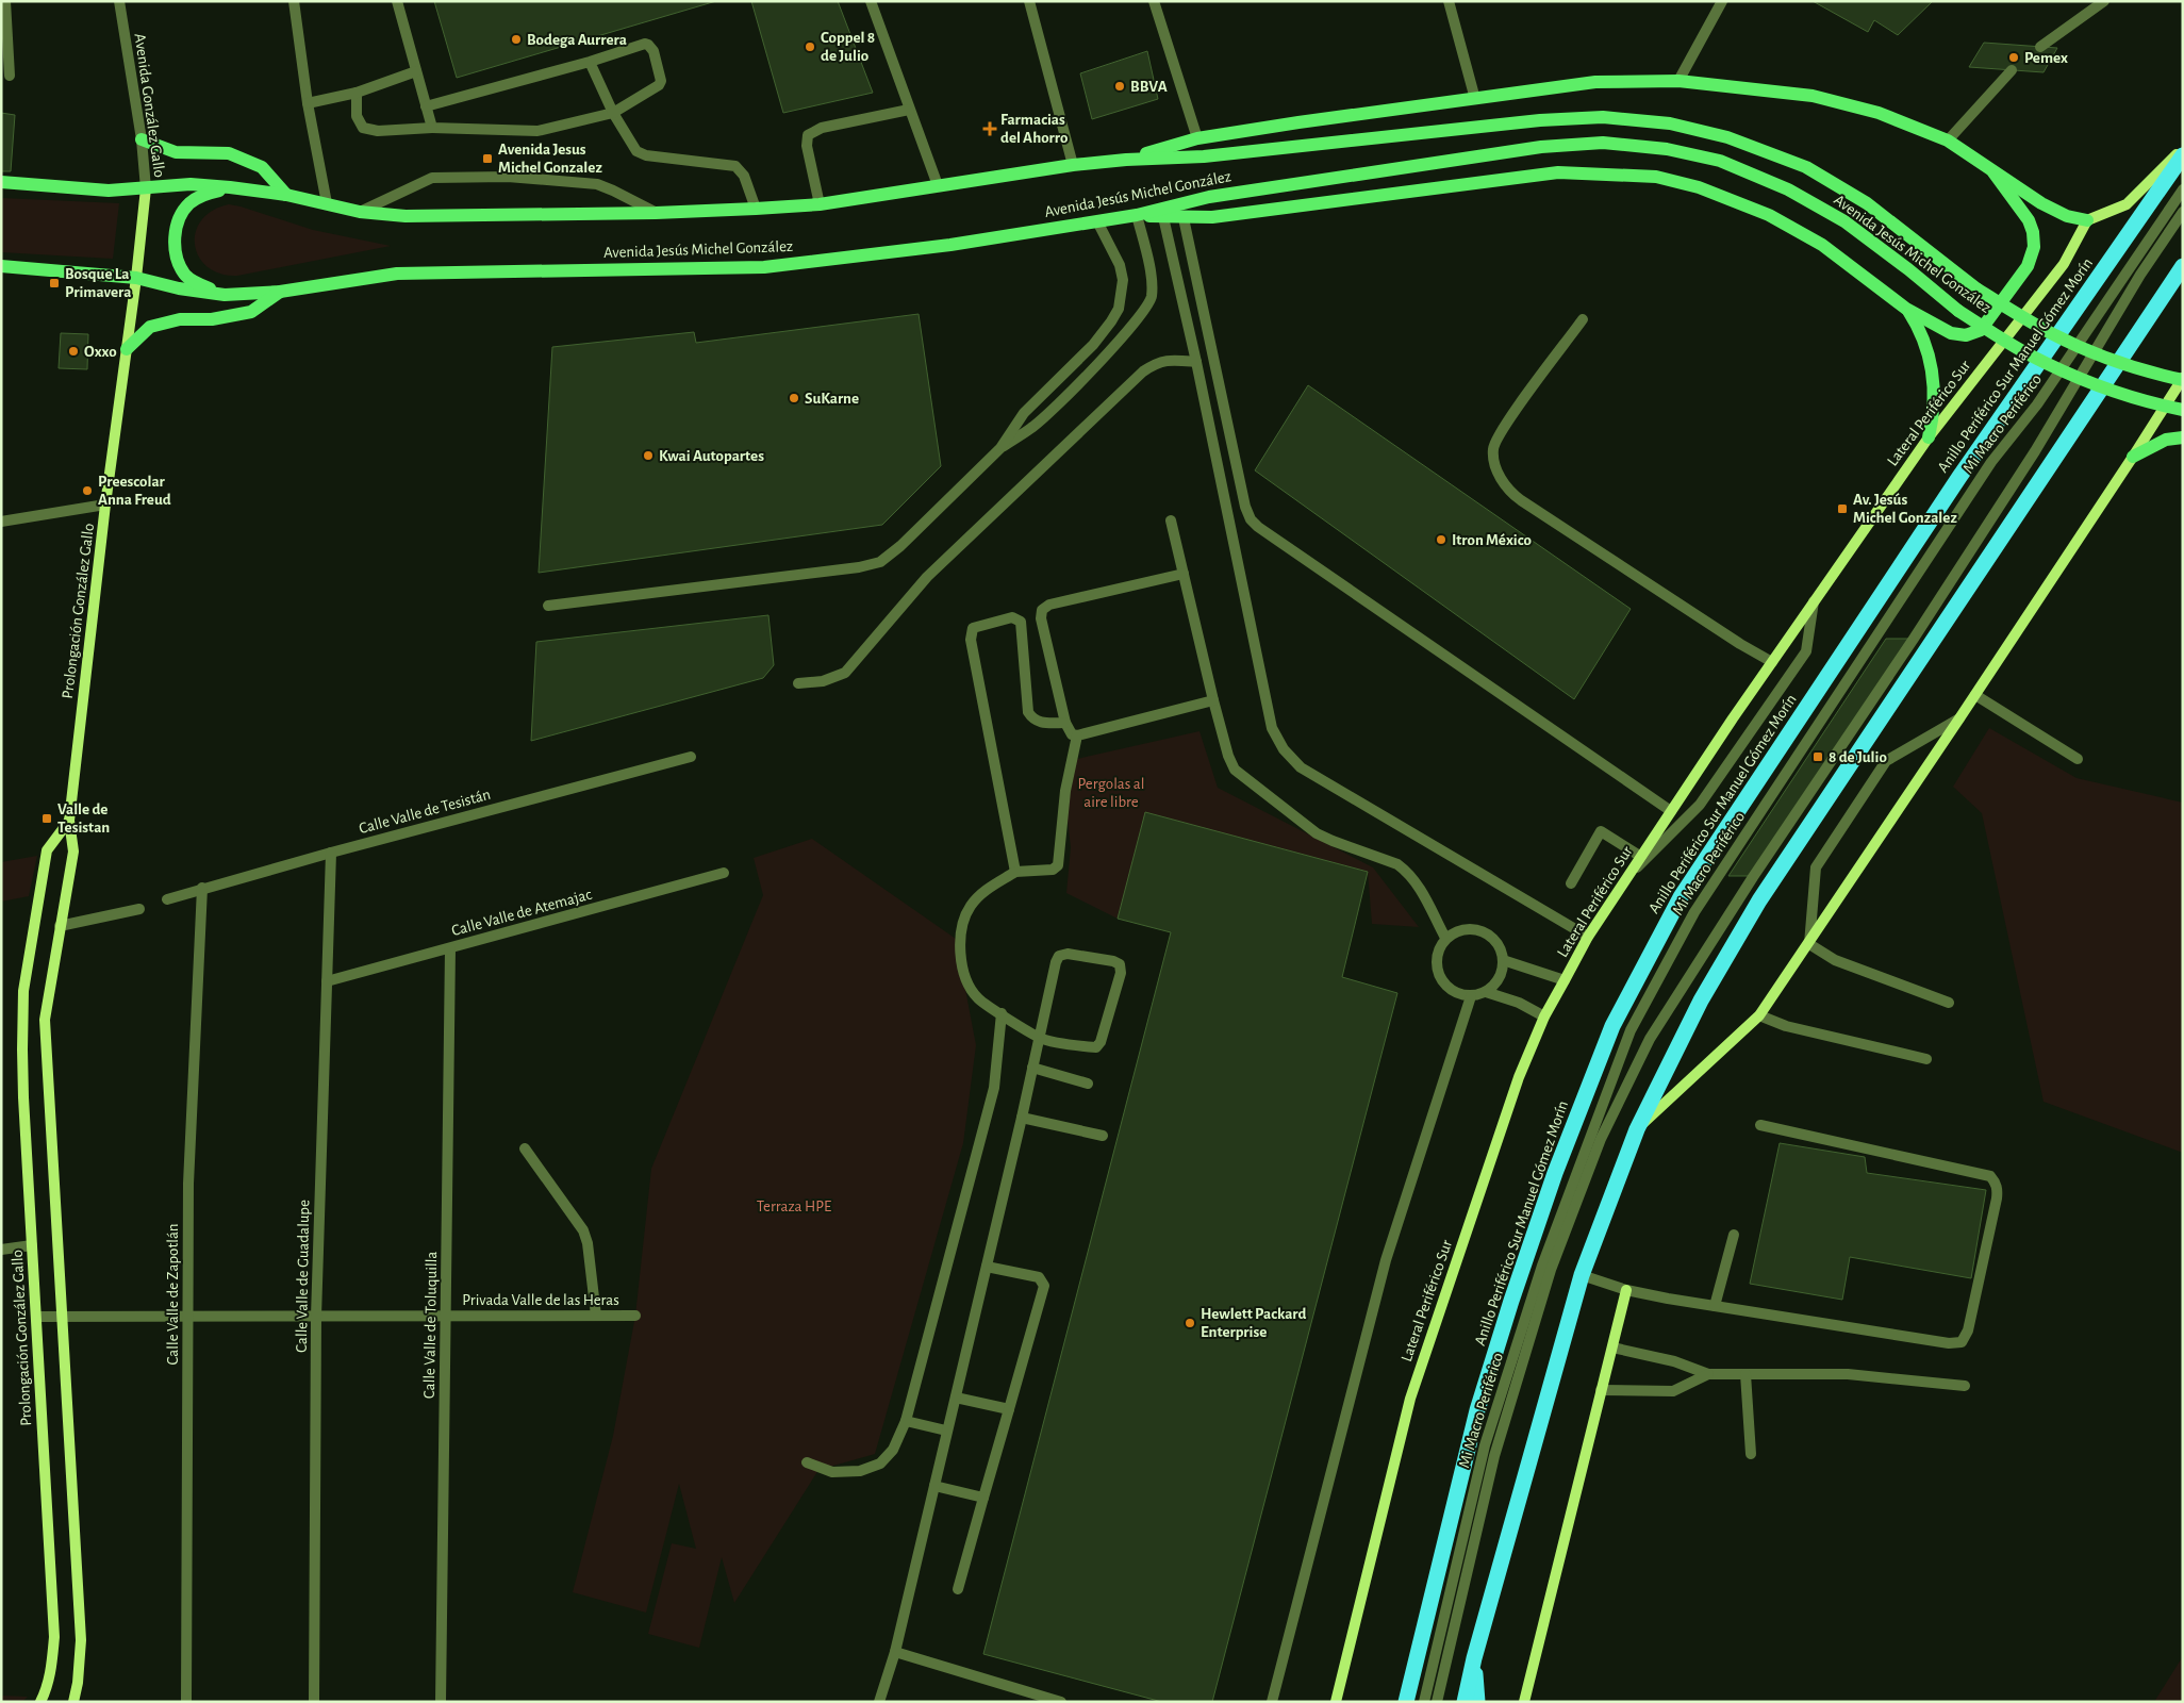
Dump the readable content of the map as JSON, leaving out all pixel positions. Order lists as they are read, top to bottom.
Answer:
{
  "streets": {
    "highway": ["Anillo Periférico Sur Manuel Gómez Morín"],
    "main road": ["Avenida Jesús Michel González"],
    "street": [
      "Avenida González Gallo",
      "Lateral Periférico Sur",
      "Mi Macro Periférico",
      "Prolongación González Gallo",
      "Calle Valle de Tesistán",
      "Calle Valle de Atemajac",
      "Calle Valle de Guadalupe",
      "Calle Valle de Zapotlán",
      "Privada Valle de las Heras",
      "Calle Valle de Toluquilla"
    ]
  },
  "crossings": [
    ["Avenida González Gallo", "Avenida Jesús Michel González"],
    ["Avenida González Gallo", "Prolongación González Gallo"],
    ["Avenida Jesús Michel González", "Prolongación González Gallo"],
    ["Prolongación González Gallo", "Privada Valle de las Heras"],
    ["Calle Valle de Tesistán", "Calle Valle de Guadalupe"],
    ["Calle Valle de Tesistán", "Calle Valle de Zapotlán"],
    ["Calle Valle de Atemajac", "Calle Valle de Guadalupe"],
    ["Calle Valle de Atemajac", "Calle Valle de Toluquilla"],
    ["Calle Valle de Guadalupe", "Privada Valle de las Heras"],
    ["Calle Valle de Zapotlán", "Privada Valle de las Heras"],
    ["Privada Valle de las Heras", "Calle Valle de Toluquilla"]
  ],
  "parks": ["Pergolas al aire libre", "Terraza HPE"],
  "places": {
    "other": [
      "Bodega Aurrera",
      "Coppel 8 de Julio",
      "Pemex",
      "BBVA",
      "Oxxo",
      "SuKarne",
      "Kwai Autopartes",
      "Preescolar Anna Freud",
      "Itron México",
      "Hewlett Packard Enterprise"
    ],
    "health": ["Farmacias del Ahorro"],
    "transit": [
      "Avenida Jesus Michel Gonzalez",
      "Bosque La Primavera",
      "Av. Jesús Michel Gonzalez",
      "8 de Julio",
      "Valle de Tesistan"
    ]
  }
}
